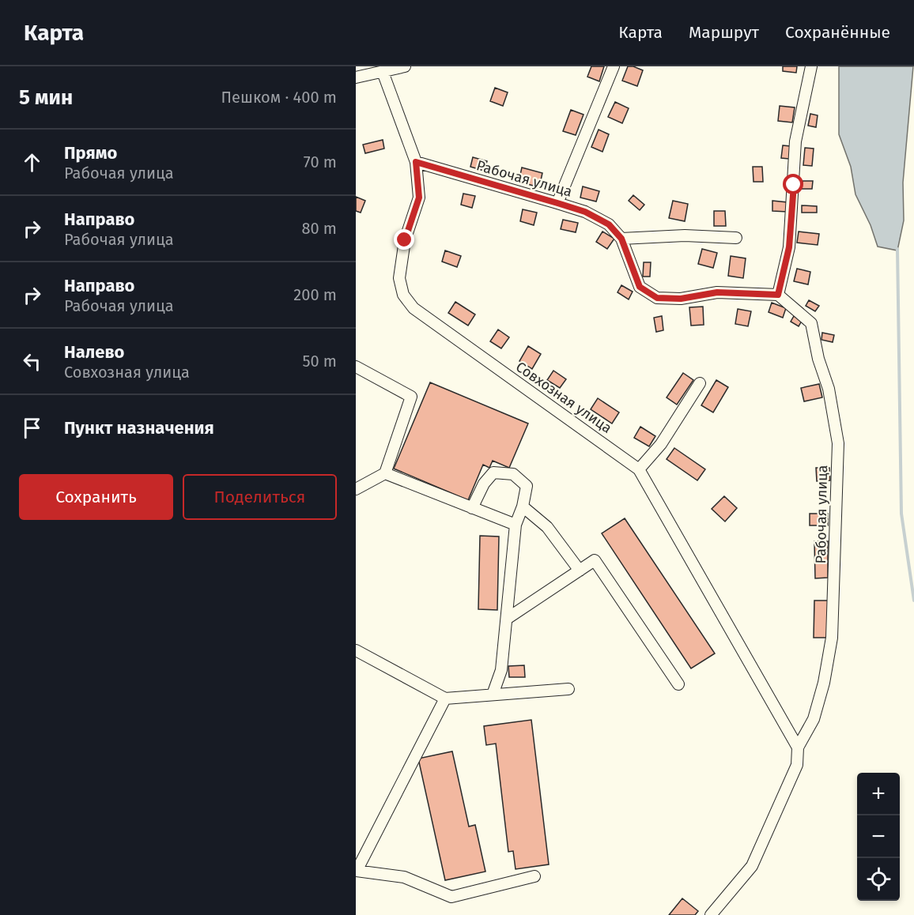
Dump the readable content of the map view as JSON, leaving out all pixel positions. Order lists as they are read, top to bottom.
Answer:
{
  "streets": {
    "street": ["Рабочая улица", "Совхозная улица"]
  },
  "crossings": [
    ["Рабочая улица", "Совхозная улица"]
  ],
  "page": {
    "header": "Карта",
    "nav": ["Карта", "Маршрут", "Сохранённые"],
    "heading": ["5 мин", "Пешком · 400 m"],
    "list": [
      ["Прямо", "Рабочая улица", "70 m"],
      ["Направо", "Рабочая улица", "80 m"],
      ["Направо", "Рабочая улица", "200 m"],
      ["Налево", "Совхозная улица", "50 m"],
      "Пункт назначения"
    ],
    "buttons": ["Сохранить", "Поделиться"],
    "map_buttons": ["+", "−"]
  }
}
